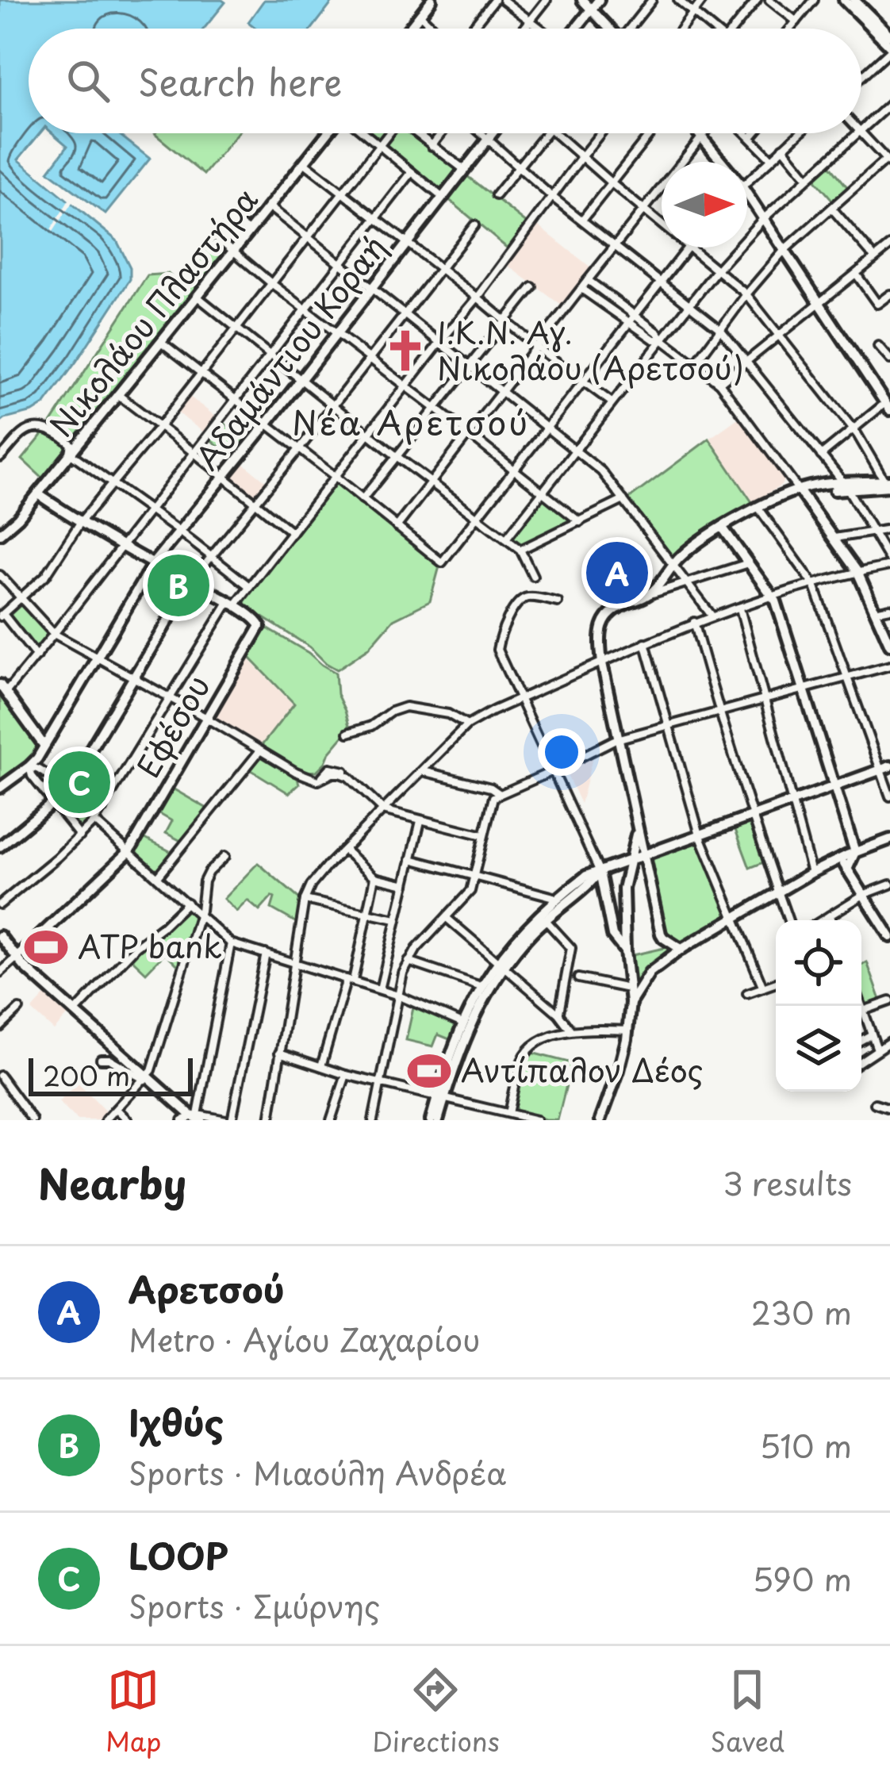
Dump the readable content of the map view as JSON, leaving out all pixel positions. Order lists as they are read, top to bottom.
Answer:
{
  "streets": {
    "main road": ["Νικολάου Πλαστήρα", "Αδαμάντιου Κοραή", "Εφέσου"]
  },
  "districts": ["Νέα Αρετσού"],
  "places": {
    "church": ["Ι.Κ.Ν. Αγ. Νικολάου (Αρετσού)"],
    "sports": ["ATP bank", "Αντίπαλον Δέος"]
  },
  "scale_bar": "200 m",
  "north": "right",
  "page": {
    "search": "Search here",
    "pins": ["A", "B", "C"],
    "scale": "200 m",
    "heading": ["Nearby", "3 results"],
    "list": [
      {
        "mark": "A",
        "name": "Αρετσού",
        "note": "Metro · Αγίου Ζαχαρίου",
        "value": "230 m"
      },
      {
        "mark": "B",
        "name": "Ιχθύς",
        "note": "Sports · Μιαούλη Ανδρέα",
        "value": "510 m"
      },
      {
        "mark": "C",
        "name": "LOOP",
        "note": "Sports · Σμύρνης",
        "value": "590 m"
      }
    ],
    "nav": ["Map", "Directions", "Saved"]
  }
}
